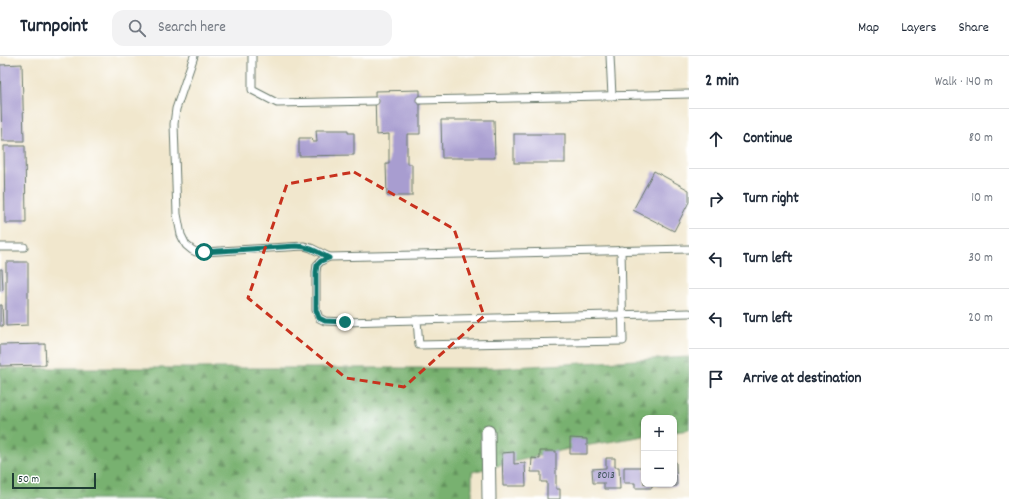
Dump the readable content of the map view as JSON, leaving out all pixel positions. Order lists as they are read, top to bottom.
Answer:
{
  "house_numbers": ["8013"],
  "scale_bar": "50 m",
  "page": {
    "header": "Turnpoint",
    "search": "Search here",
    "nav": ["Map", "Layers", "Share"],
    "heading": ["2 min", "Walk · 140 m"],
    "list": [
      ["Continue", "80 m"],
      ["Turn right", "10 m"],
      ["Turn left", "30 m"],
      ["Turn left", "20 m"],
      "Arrive at destination"
    ],
    "map_buttons": ["+", "−"],
    "scale": "50 m"
  }
}
